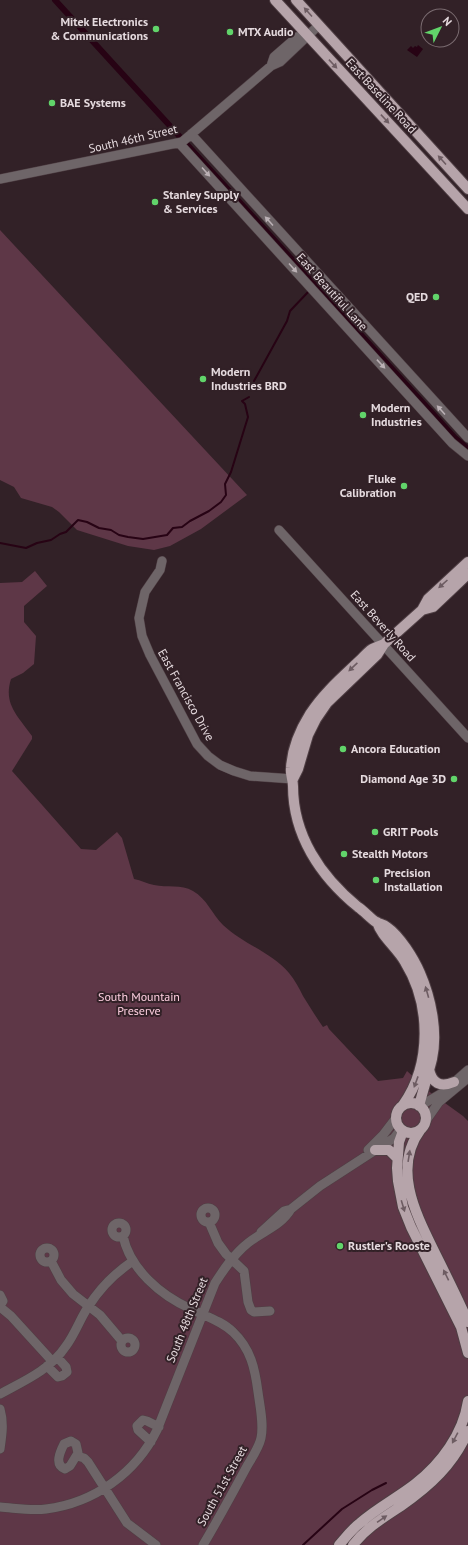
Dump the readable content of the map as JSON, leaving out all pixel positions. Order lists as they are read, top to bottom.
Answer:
{
  "streets": {
    "main road": ["East Baseline Road"],
    "street": [
      "South 46th Street",
      "East Beautiful Lane",
      "East Beverly Road",
      "East Francisco Drive",
      "South 48th Street",
      "South 51st Street"
    ]
  },
  "crossings": [
    ["East Baseline Road", "South 46th Street"],
    ["South 46th Street", "East Beautiful Lane"],
    ["South 48th Street", "South 51st Street"]
  ],
  "parks": ["South Mountain Preserve"],
  "places": [
    "Mitek Electronics & Communications",
    "MTX Audio",
    "BAE Systems",
    "Stanley Supply & Services",
    "QED",
    "Modern Industries BRD",
    "Modern Industries",
    "Fluke Calibration",
    "Ancora Education",
    "Diamond Age 3D",
    "GRIT Pools",
    "Stealth Motors",
    "Precision Installation",
    "Rustler's Rooste"
  ],
  "north": "top right"
}
